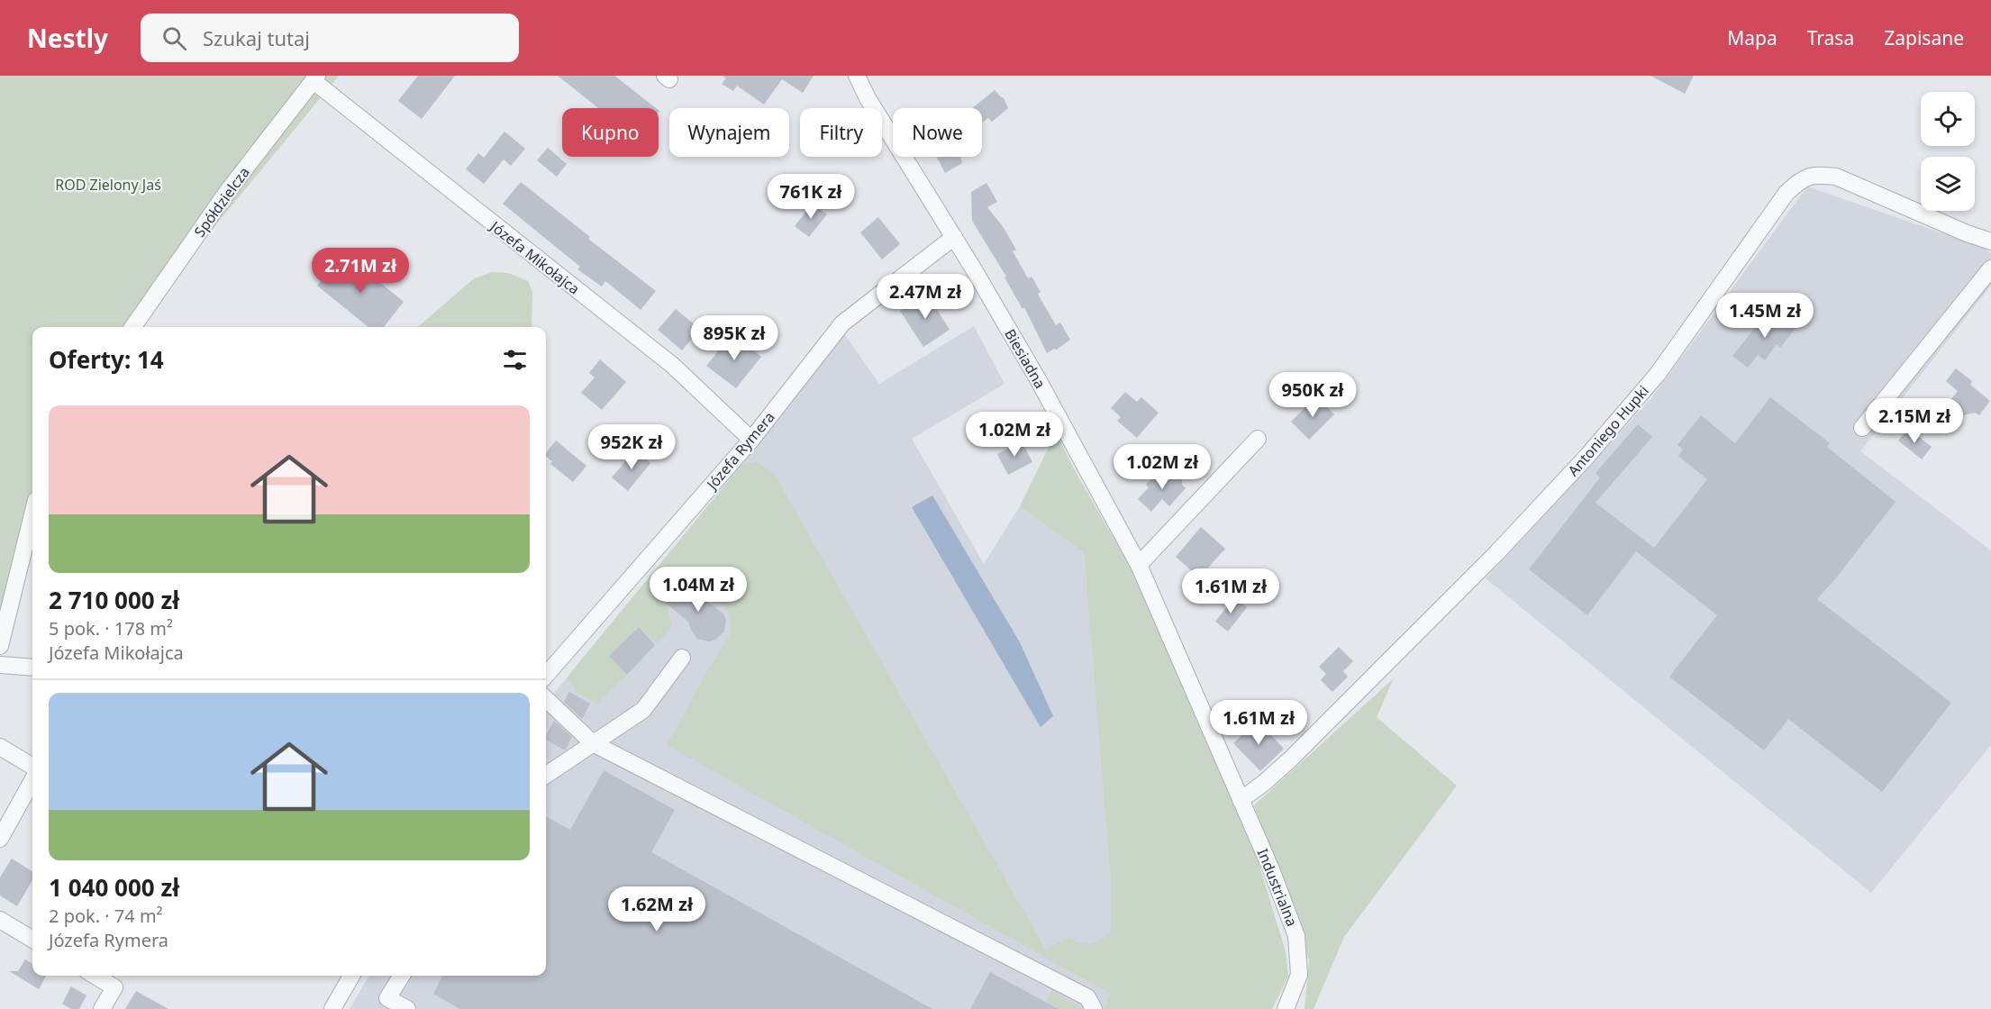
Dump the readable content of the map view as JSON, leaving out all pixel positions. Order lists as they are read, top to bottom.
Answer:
{
  "streets": {
    "street": [
      "Spółdzielcza",
      "Józefa Mikołajca",
      "Biesiadna",
      "Antoniego Hupki",
      "Józefa Rymera",
      "Industrialna"
    ]
  },
  "crossings": [
    ["Spółdzielcza", "Józefa Mikołajca"],
    ["Józefa Mikołajca", "Józefa Rymera"],
    ["Biesiadna", "Antoniego Hupki"],
    ["Biesiadna", "Józefa Rymera"],
    ["Biesiadna", "Industrialna"],
    ["Antoniego Hupki", "Industrialna"]
  ],
  "parks": ["ROD Zielony Jaś"],
  "page": {
    "header": "Nestly",
    "search": "Szukaj tutaj",
    "nav": ["Mapa", "Trasa", "Zapisane"],
    "chip": [
      "Kupno",
      "Wynajem",
      "Filtry",
      "Nowe"
    ],
    "price": [
      "761K zł",
      "2.71M zł",
      "2.47M zł",
      "1.45M zł",
      "895K zł",
      "950K zł",
      "2.15M zł",
      "1.02M zł",
      "952K zł",
      "1.02M zł",
      "1.04M zł",
      "1.61M zł",
      "1.61M zł",
      "1.62M zł"
    ],
    "heading": "Oferty: 14",
    "list": [
      {
        "name": "2 710 000 zł",
        "note": "5 pok. · 178 m² · Józefa Mikołajca"
      },
      {
        "name": "1 040 000 zł",
        "note": "2 pok. · 74 m² · Józefa Rymera"
      }
    ]
  }
}
